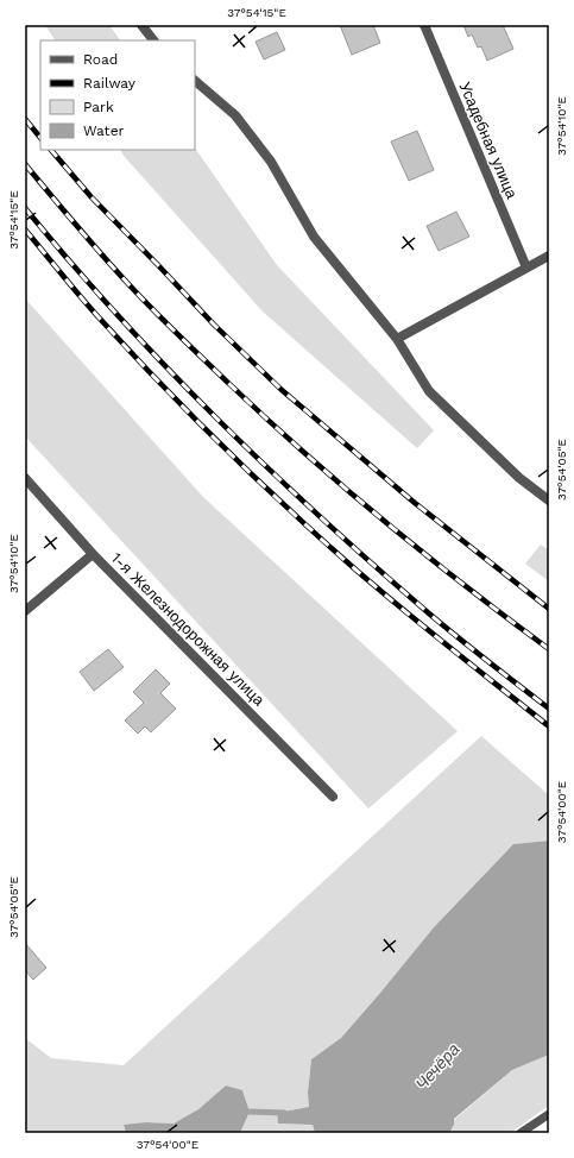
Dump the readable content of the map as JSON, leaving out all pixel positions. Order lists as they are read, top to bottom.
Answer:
{
  "streets": {
    "street": ["Усадебная улица", "1-я Железнодорожная улица"]
  },
  "water": ["Чечёра"],
  "legend": [
    "Road",
    "Railway",
    "Park",
    "Water"
  ],
  "coordinates": [
    "37°54'15\"E",
    "37°54'10\"E",
    "37°54'05\"E",
    "37°54'00\"E"
  ]
}
